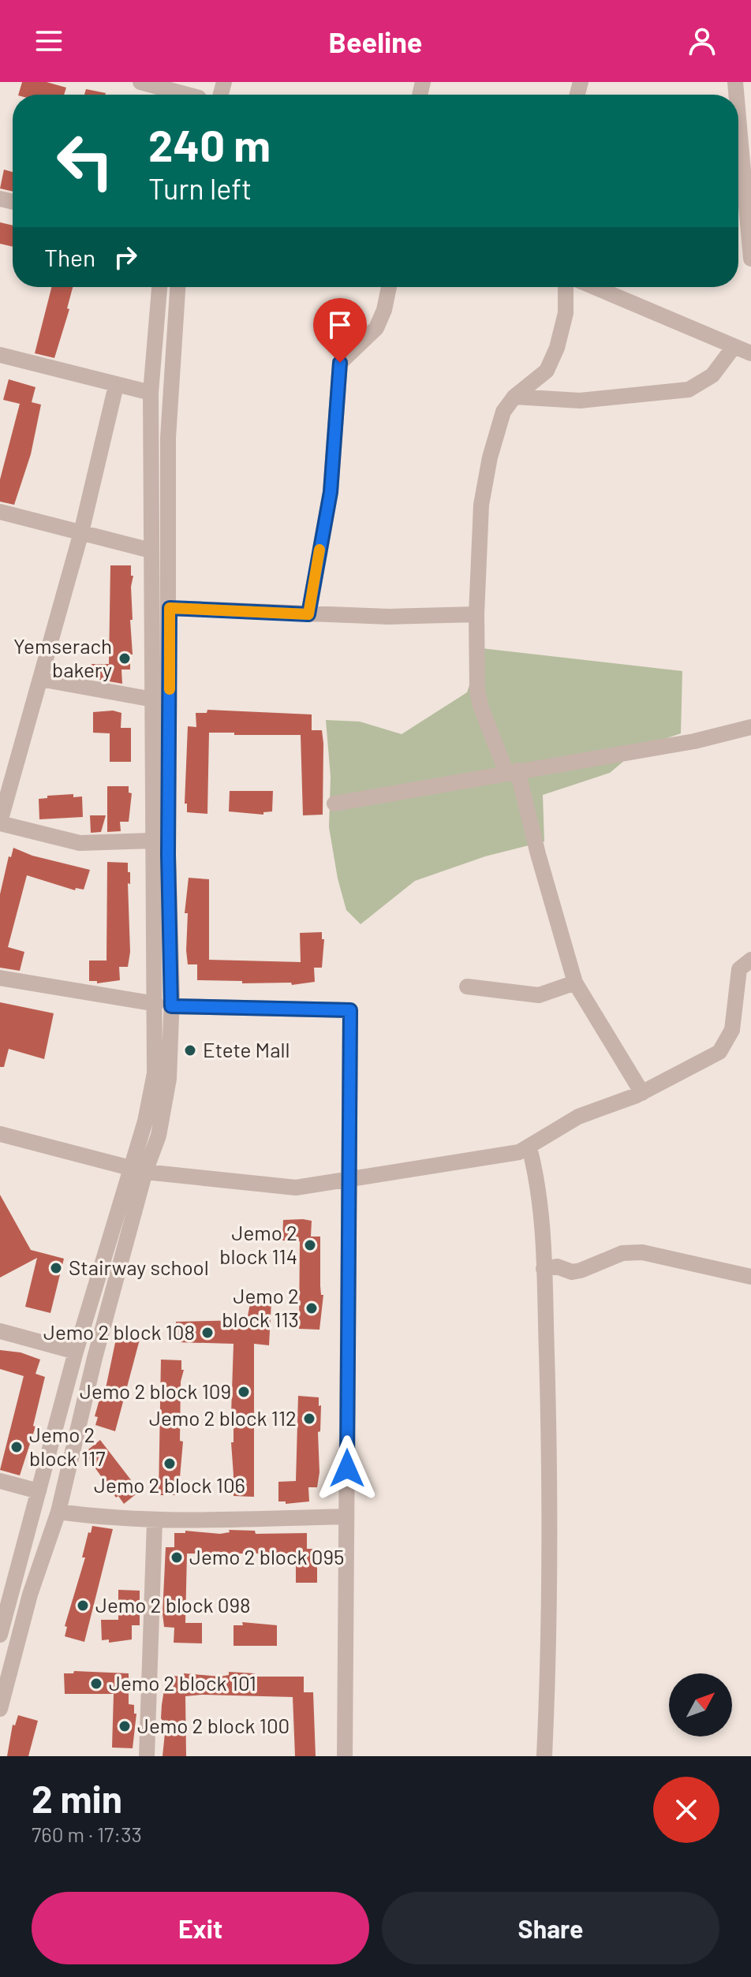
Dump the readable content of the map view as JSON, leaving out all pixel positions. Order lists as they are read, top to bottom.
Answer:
{
  "places": [
    "Yemserach bakery",
    "Etete Mall",
    "Jemo 2 block 114",
    "Stairway school",
    "Jemo 2 block 113",
    "Jemo 2 block 108",
    "Jemo 2 block 109",
    "Jemo 2 block 112",
    "Jemo 2 block 117",
    "Jemo 2 block 106",
    "Jemo 2 block 095",
    "Jemo 2 block 098",
    "Jemo 2 block 101",
    "Jemo 2 block 100"
  ],
  "north": "top right",
  "page": {
    "header": "Beeline",
    "turn": ["240 m", "Turn left"],
    "then": "Then",
    "heading": ["2 min", "760 m · 17:33"],
    "buttons": ["Exit", "Share"]
  }
}
